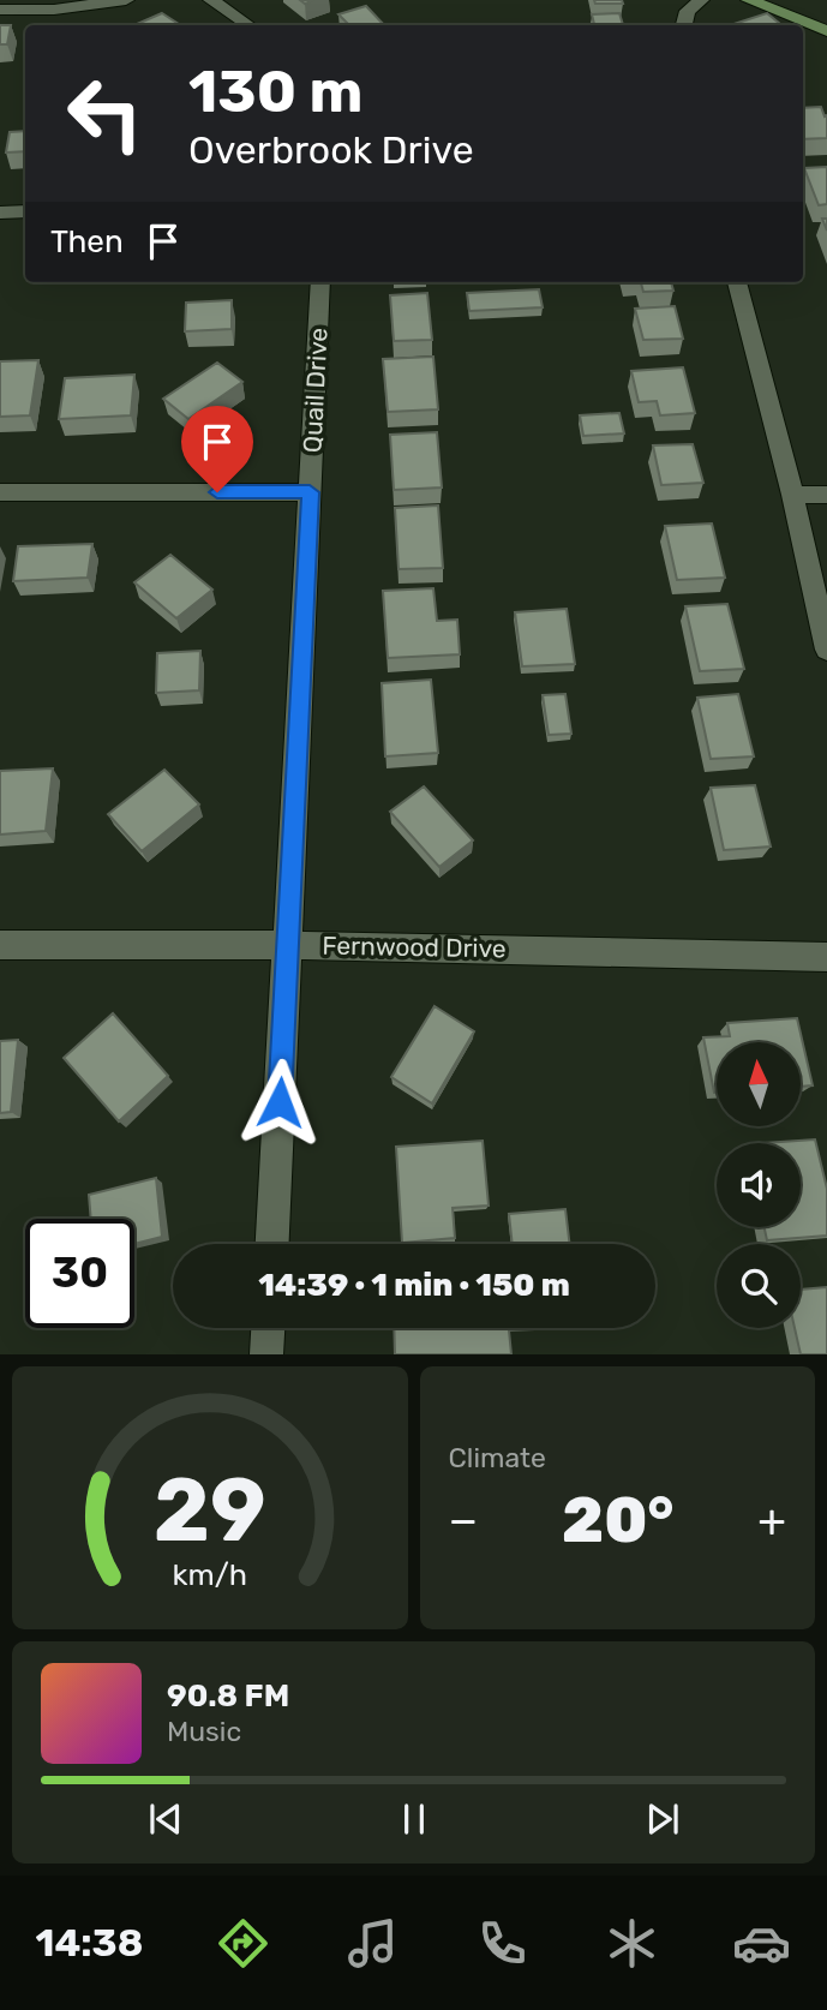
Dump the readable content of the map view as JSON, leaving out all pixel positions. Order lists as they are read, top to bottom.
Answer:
{
  "streets": {
    "street": ["Quail Drive", "Fernwood Drive"]
  },
  "crossings": [
    ["Quail Drive", "Fernwood Drive"]
  ],
  "north": "top",
  "page": {
    "turn": ["130 m", "Overbrook Drive"],
    "then": "Then",
    "limit": "30",
    "trip": "14:39 · 1 min · 150 m",
    "tile": "Climate",
    "heat": ["−", "20°", "+"],
    "song": ["90.8 FM", "Music"],
    "tabs": "14:38",
    "gauge": ["29", "km/h"]
  }
}
